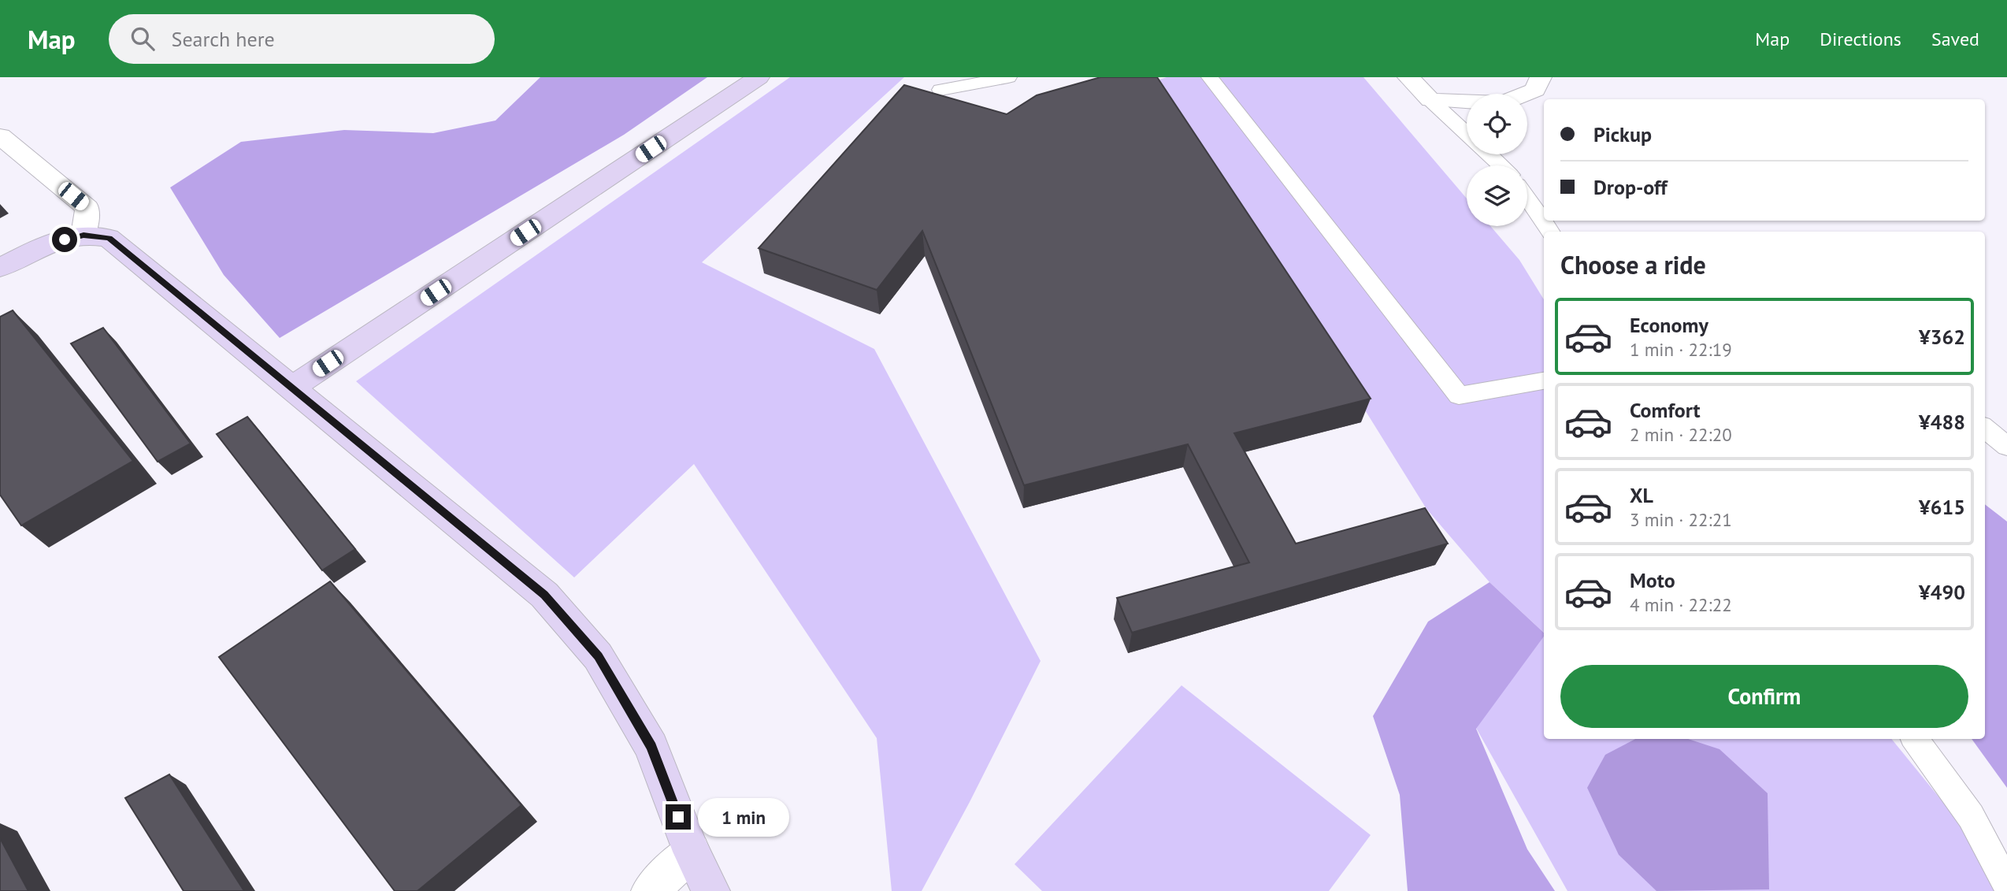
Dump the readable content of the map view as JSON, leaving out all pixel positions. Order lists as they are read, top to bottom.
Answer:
{
  "page": {
    "header": "Map",
    "search": "Search here",
    "nav": ["Map", "Directions", "Saved"],
    "banner": ["Pickup", "Drop-off"],
    "heading": "Choose a ride",
    "list": [
      {
        "name": "Economy",
        "note": "1 min · 22:19",
        "value": "¥362"
      },
      {
        "name": "Comfort",
        "note": "2 min · 22:20",
        "value": "¥488"
      },
      {
        "name": "XL",
        "note": "3 min · 22:21",
        "value": "¥615"
      },
      {
        "name": "Moto",
        "note": "4 min · 22:22",
        "value": "¥490"
      }
    ],
    "buttons": "Confirm",
    "bubble": "1 min"
  }
}
